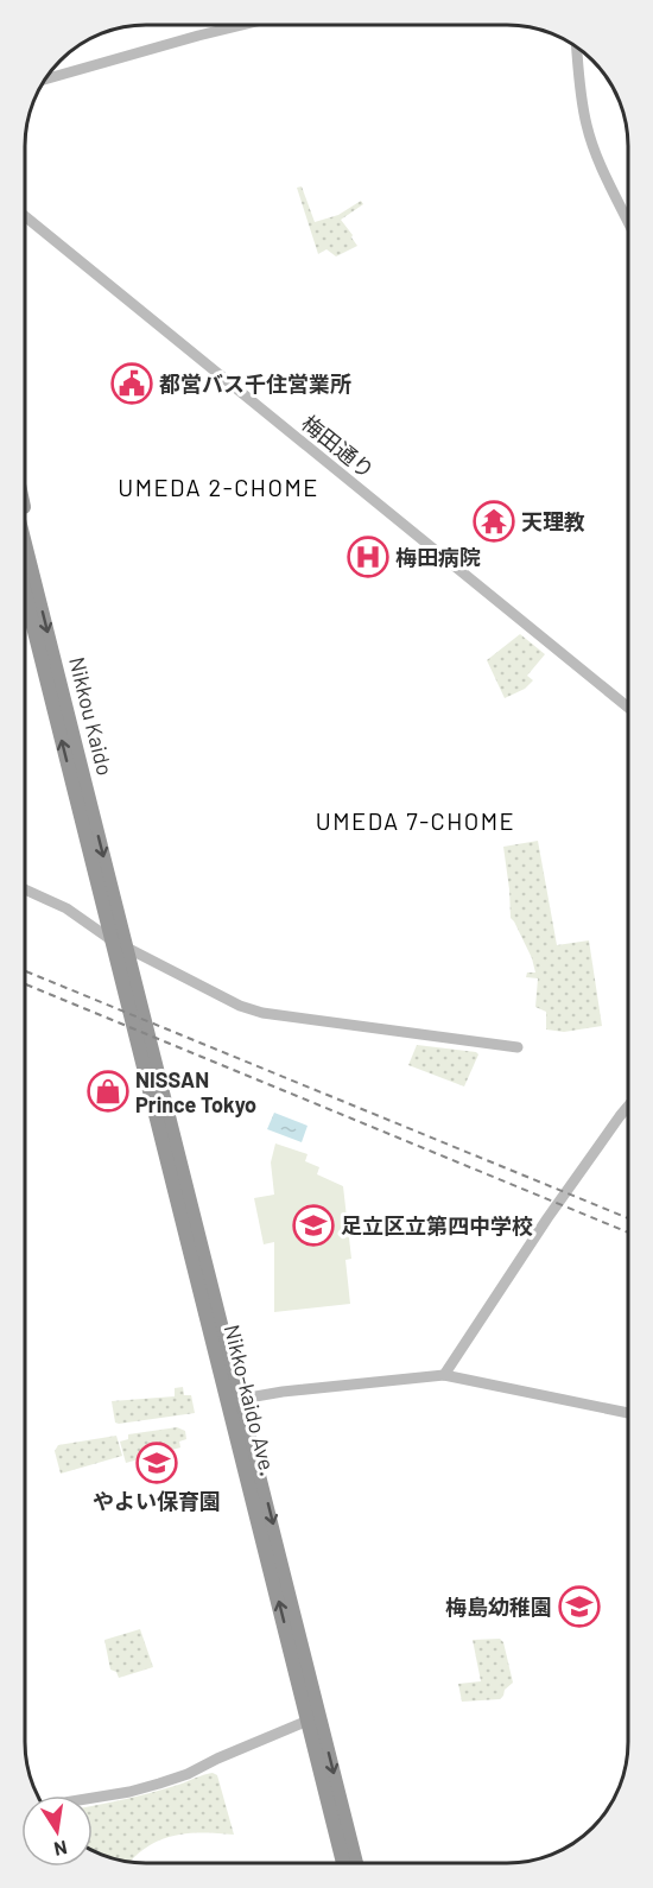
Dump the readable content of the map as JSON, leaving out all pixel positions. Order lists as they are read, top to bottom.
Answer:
{
  "streets": {
    "highway": ["Nikkou Kaido", "Nikko-kaido Ave."],
    "street": ["梅田通り"]
  },
  "crossings": [
    ["Nikkou Kaido", "Nikko-kaido Ave."]
  ],
  "districts": ["UMEDA 2-CHOME", "UMEDA 7-CHOME"],
  "places": {
    "public building": ["都営バス千住営業所"],
    "temple": ["天理教"],
    "hospital": ["梅田病院"],
    "shop": ["NISSAN Prince Tokyo"],
    "school or university": ["足立区立第四中学校", "やよい保育園", "梅島幼稚園"]
  },
  "north": "bottom"
}
